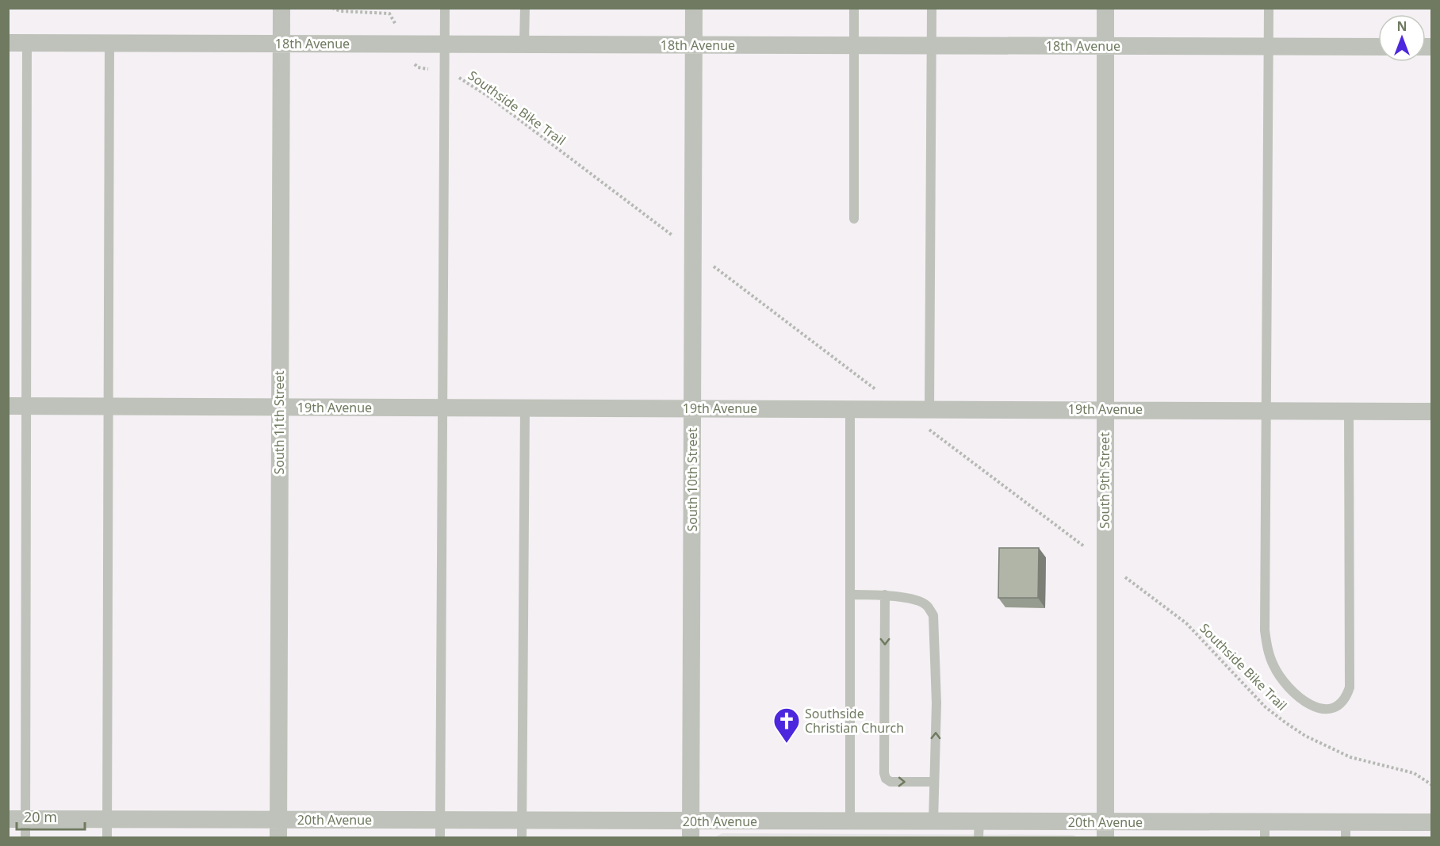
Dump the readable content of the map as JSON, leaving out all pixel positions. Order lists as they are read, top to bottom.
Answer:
{
  "streets": {
    "street": [
      "18th Avenue",
      "19th Avenue",
      "South 11th Street",
      "South 10th Street",
      "South 9th Street",
      "20th Avenue"
    ],
    "path": ["Southside Bike Trail"]
  },
  "crossings": [
    ["18th Avenue", "Southside Bike Trail"],
    ["18th Avenue", "South 11th Street"],
    ["18th Avenue", "South 10th Street"],
    ["18th Avenue", "South 9th Street"],
    ["Southside Bike Trail", "South 10th Street"],
    ["Southside Bike Trail", "South 9th Street"],
    ["19th Avenue", "South 11th Street"],
    ["19th Avenue", "South 10th Street"],
    ["19th Avenue", "South 9th Street"],
    ["South 11th Street", "20th Avenue"],
    ["South 10th Street", "20th Avenue"],
    ["South 9th Street", "20th Avenue"]
  ],
  "places": {
    "church": ["Southside Christian Church"]
  },
  "scale_bar": "20 m",
  "north": "top"
}
